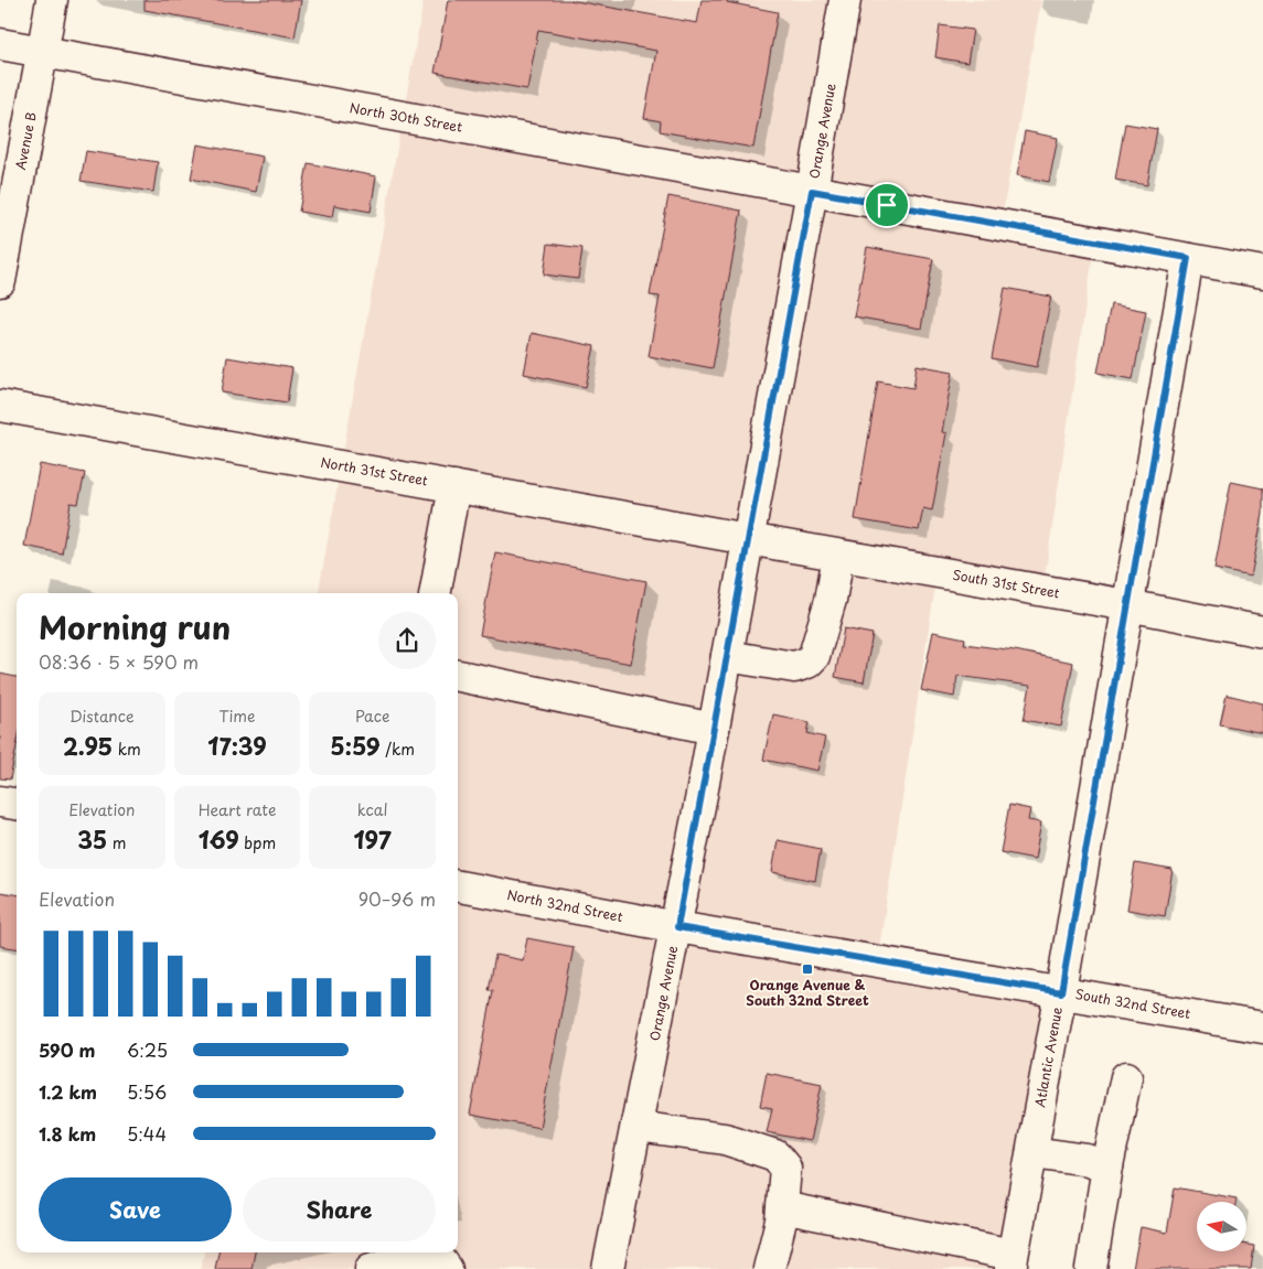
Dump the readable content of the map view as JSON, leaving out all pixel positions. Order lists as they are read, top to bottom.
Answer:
{
  "streets": {
    "street": [
      "North 30th Street",
      "Orange Avenue",
      "Avenue B",
      "North 31st Street",
      "South 31st Street",
      "North 32nd Street",
      "South 32nd Street",
      "Atlantic Avenue"
    ]
  },
  "crossings": [
    ["North 30th Street", "Orange Avenue"],
    ["North 30th Street", "Avenue B"],
    ["North 30th Street", "Atlantic Avenue"],
    ["Orange Avenue", "North 31st Street"],
    ["Orange Avenue", "South 31st Street"],
    ["Orange Avenue", "North 32nd Street"],
    ["Orange Avenue", "South 32nd Street"],
    ["North 31st Street", "South 31st Street"],
    ["South 31st Street", "Atlantic Avenue"],
    ["North 32nd Street", "South 32nd Street"],
    ["South 32nd Street", "Atlantic Avenue"]
  ],
  "places": {
    "transit": ["Orange Avenue & South 32nd Street"]
  },
  "north": "left",
  "page": {
    "heading": ["Morning run", "08:36 · 5 × 590 m"],
    "stats": [
      ["Distance", "2.95 km"],
      ["Time", "17:39"],
      ["Pace", "5:59 /km"],
      ["Elevation", "35 m"],
      ["Heart rate", "169 bpm"],
      ["kcal", "197"]
    ],
    "chart": ["Elevation", "90–96 m"],
    "list": [
      {
        "name": "590 m",
        "note": "6:25"
      },
      {
        "name": "1.2 km",
        "note": "5:56"
      },
      {
        "name": "1.8 km",
        "note": "5:44"
      }
    ],
    "buttons": ["Save", "Share"]
  }
}
